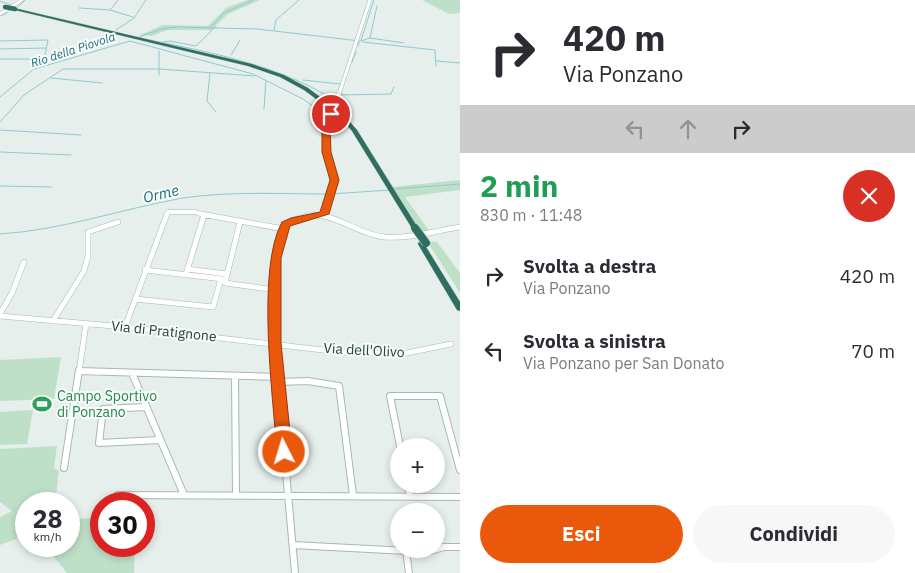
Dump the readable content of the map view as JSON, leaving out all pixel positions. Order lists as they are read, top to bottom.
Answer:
{
  "streets": {
    "street": ["Via di Pratignone", "Via dell'Olivo"]
  },
  "crossings": [
    ["Via di Pratignone", "Via dell'Olivo"]
  ],
  "water": ["Rio della Piovola", "Orme"],
  "places": {
    "sports": ["Campo Sportivo di Ponzano"]
  },
  "page": {
    "turn": ["420 m", "Via Ponzano"],
    "heading": ["2 min", "830 m · 11:48"],
    "list": [
      {
        "name": "Svolta a destra",
        "note": "Via Ponzano",
        "value": "420 m"
      },
      {
        "name": "Svolta a sinistra",
        "note": "Via Ponzano per San Donato",
        "value": "70 m"
      }
    ],
    "map_buttons": ["+", "−"],
    "speed": "28 km/h",
    "limit": "30",
    "buttons": ["Esci", "Condividi"]
  }
}
